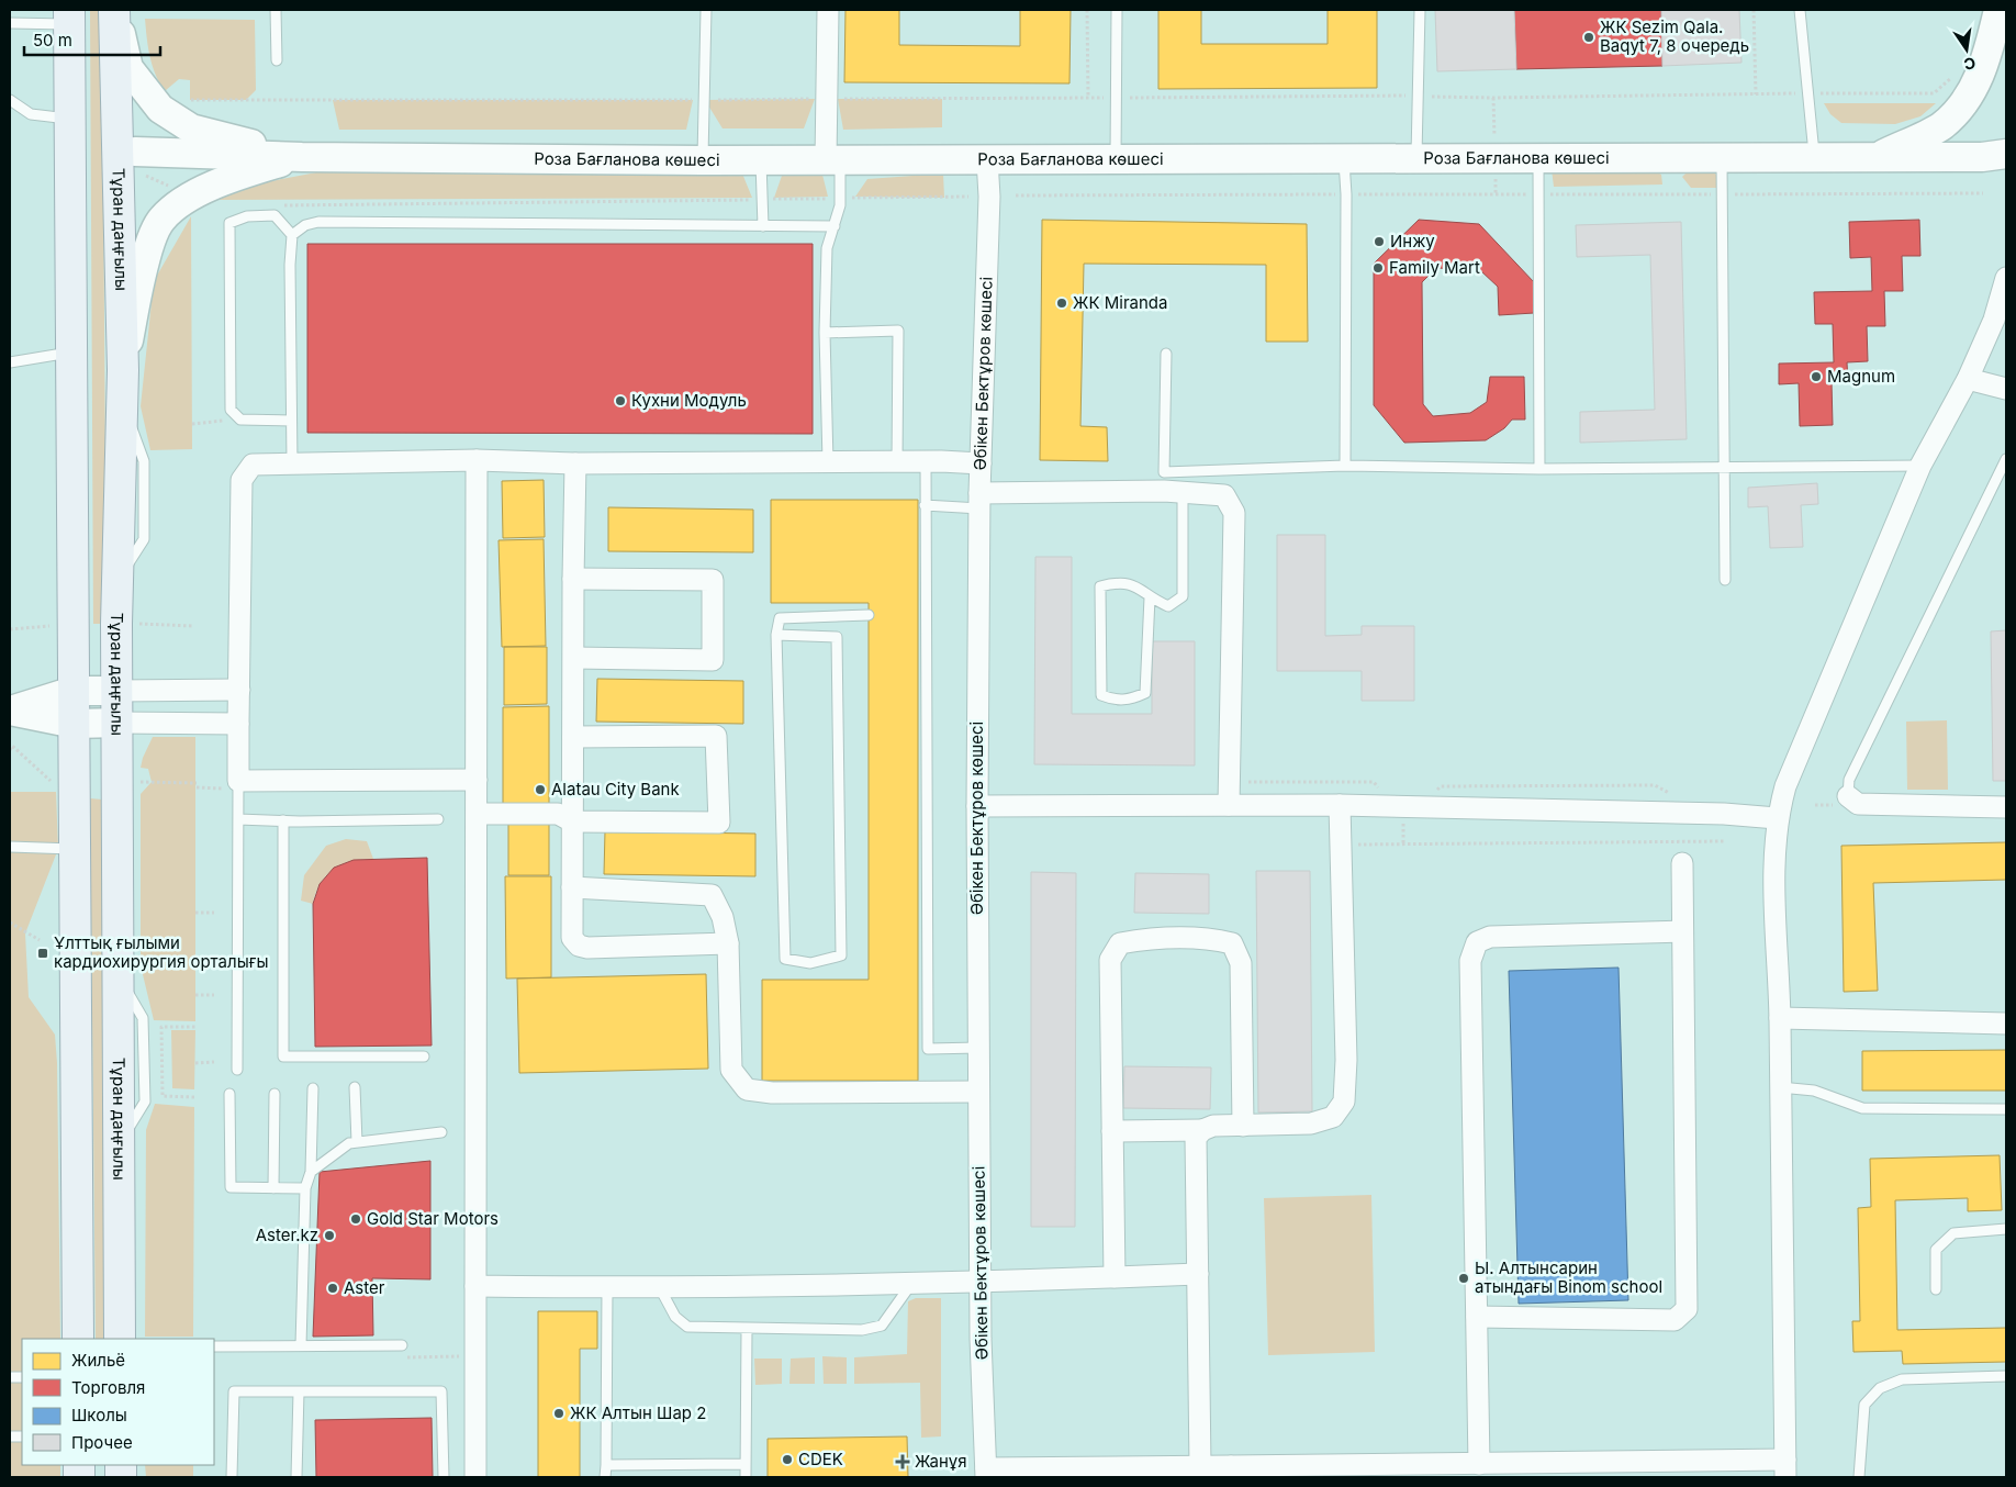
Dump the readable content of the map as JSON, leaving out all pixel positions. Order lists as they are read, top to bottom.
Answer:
{
  "streets": {
    "main road": ["Тұран даңғылы"],
    "street": ["Роза Бағланова көшесі", "Әбікен Бектұров көшесі"]
  },
  "crossings": [
    ["Роза Бағланова көшесі", "Әбікен Бектұров көшесі"]
  ],
  "places": {
    "other": [
      "ЖК Sezim Qala. Baqyt 7, 8 очередь",
      "Инжу",
      "Family Mart",
      "ЖК Miranda",
      "Magnum",
      "Кухни Модуль",
      "Alatau City Bank",
      "Gold Star Motors",
      "Aster.kz",
      "Ы. Алтынсарин атындағы Binom school",
      "Aster",
      "ЖК Алтын Шар 2",
      "CDEK"
    ],
    "transit": ["Ұлттық ғылыми кардиохирургия орталығы"],
    "health": ["Жанұя"]
  },
  "legend": [
    "Жильё",
    "Торговля",
    "Школы",
    "Прочее"
  ],
  "scale_bar": "50 m",
  "north": "bottom"
}
